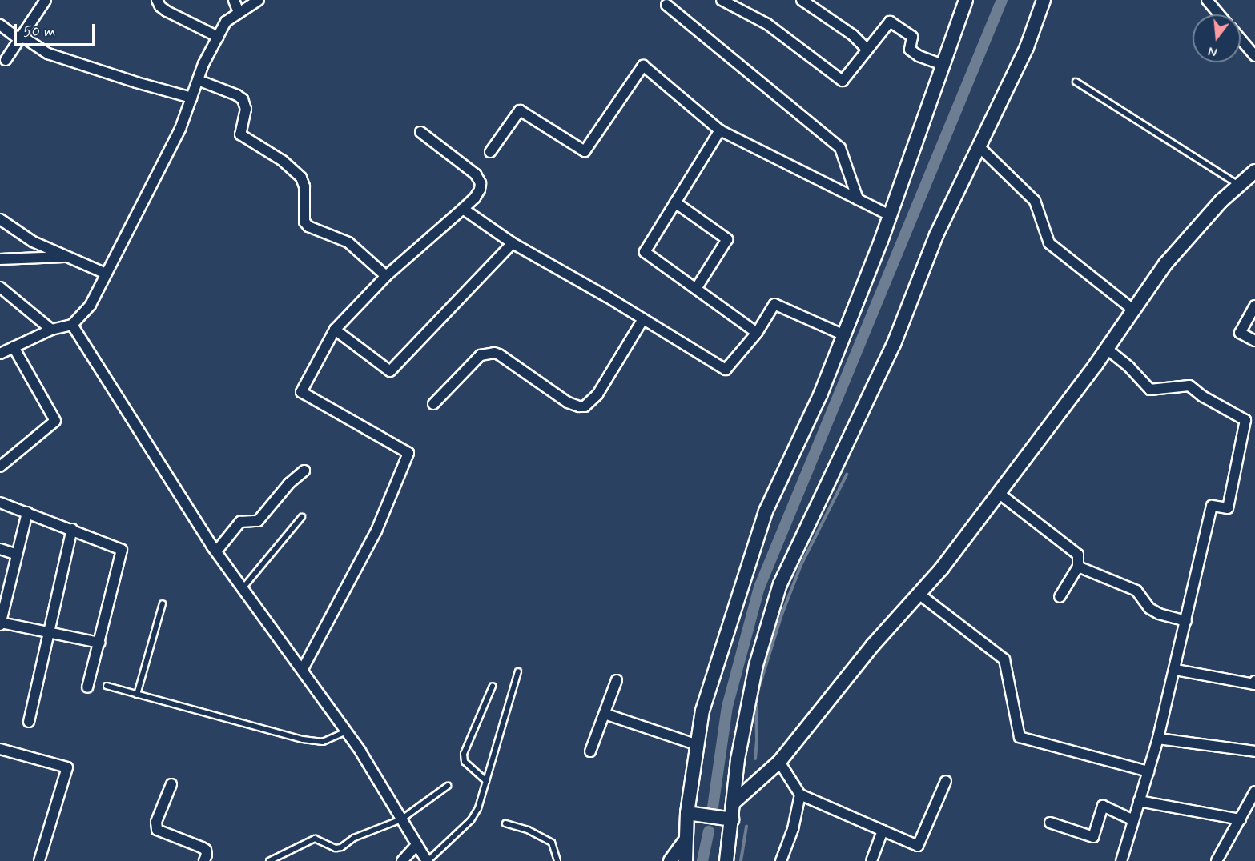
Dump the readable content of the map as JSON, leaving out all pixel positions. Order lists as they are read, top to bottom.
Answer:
{
  "scale_bar": "50 m",
  "north": "bottom"
}
